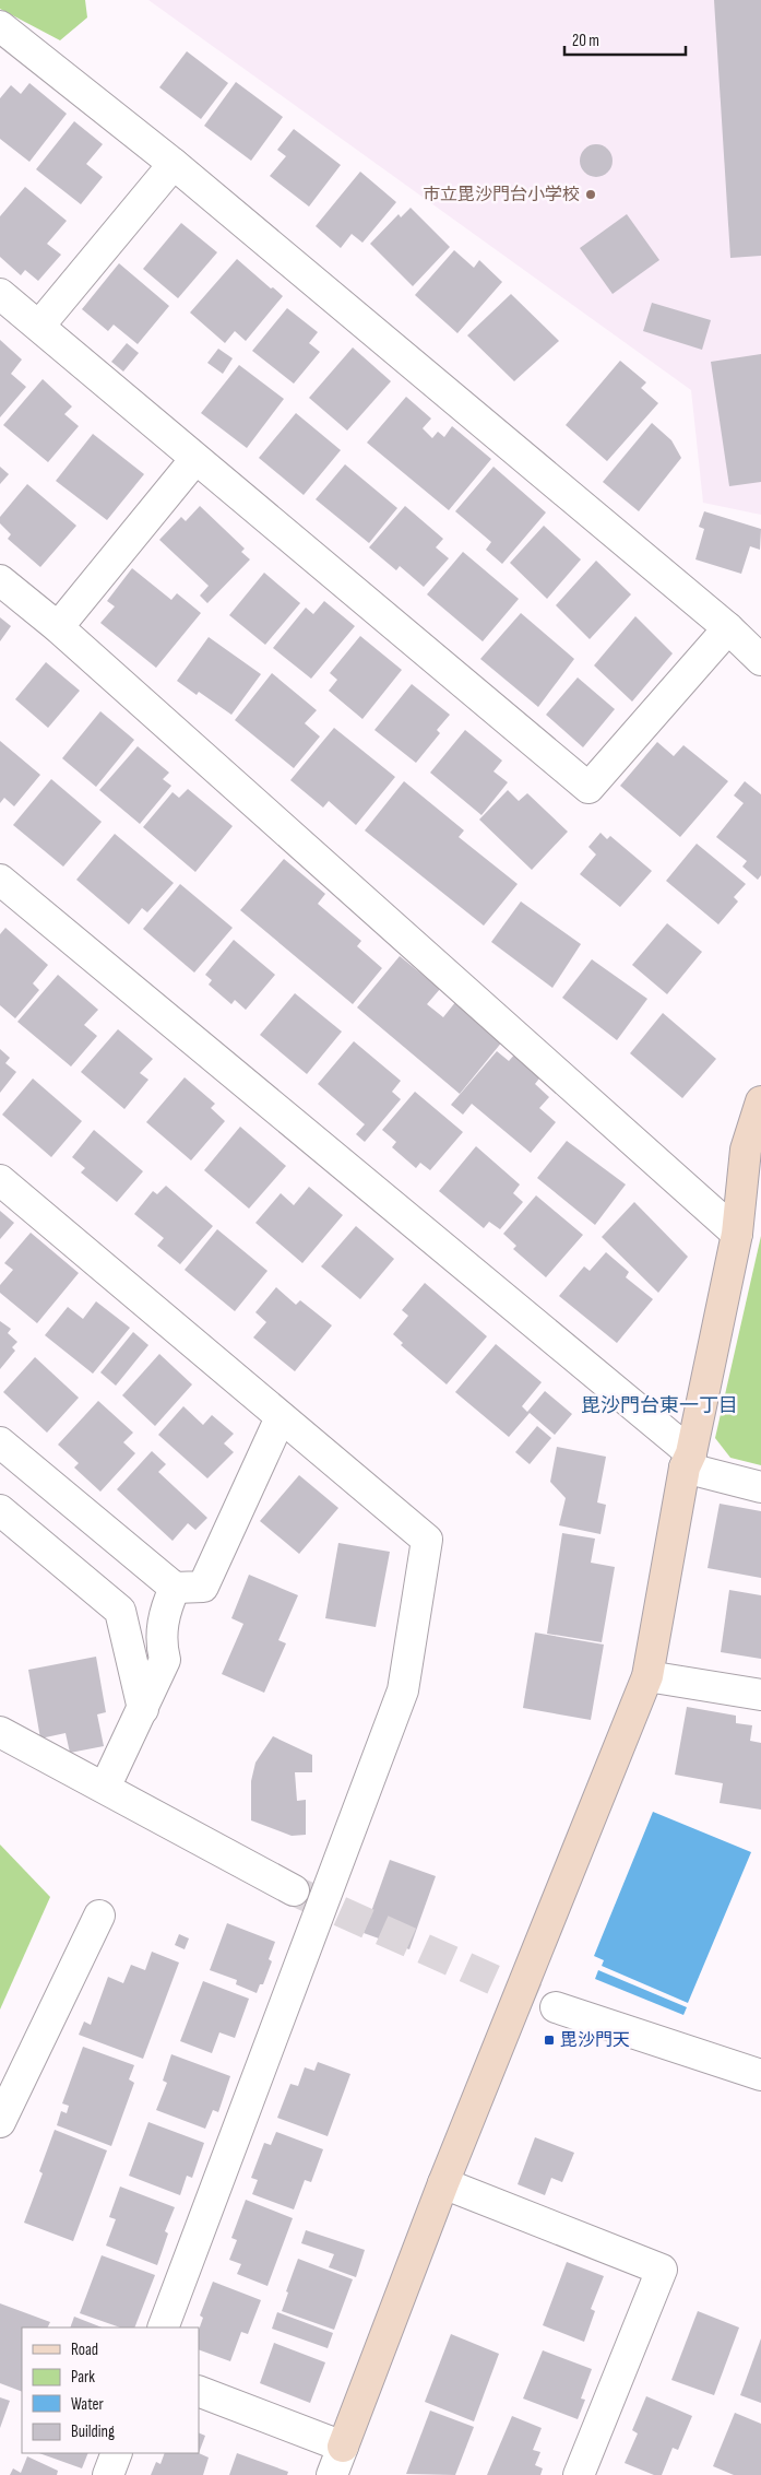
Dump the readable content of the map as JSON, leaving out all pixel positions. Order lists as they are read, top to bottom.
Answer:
{
  "districts": ["毘沙門台東一丁目"],
  "places": {
    "other": ["市立毘沙門台小学校"],
    "transit": ["毘沙門天"]
  },
  "legend": [
    "Road",
    "Park",
    "Water",
    "Building"
  ],
  "scale_bar": "20 m"
}
